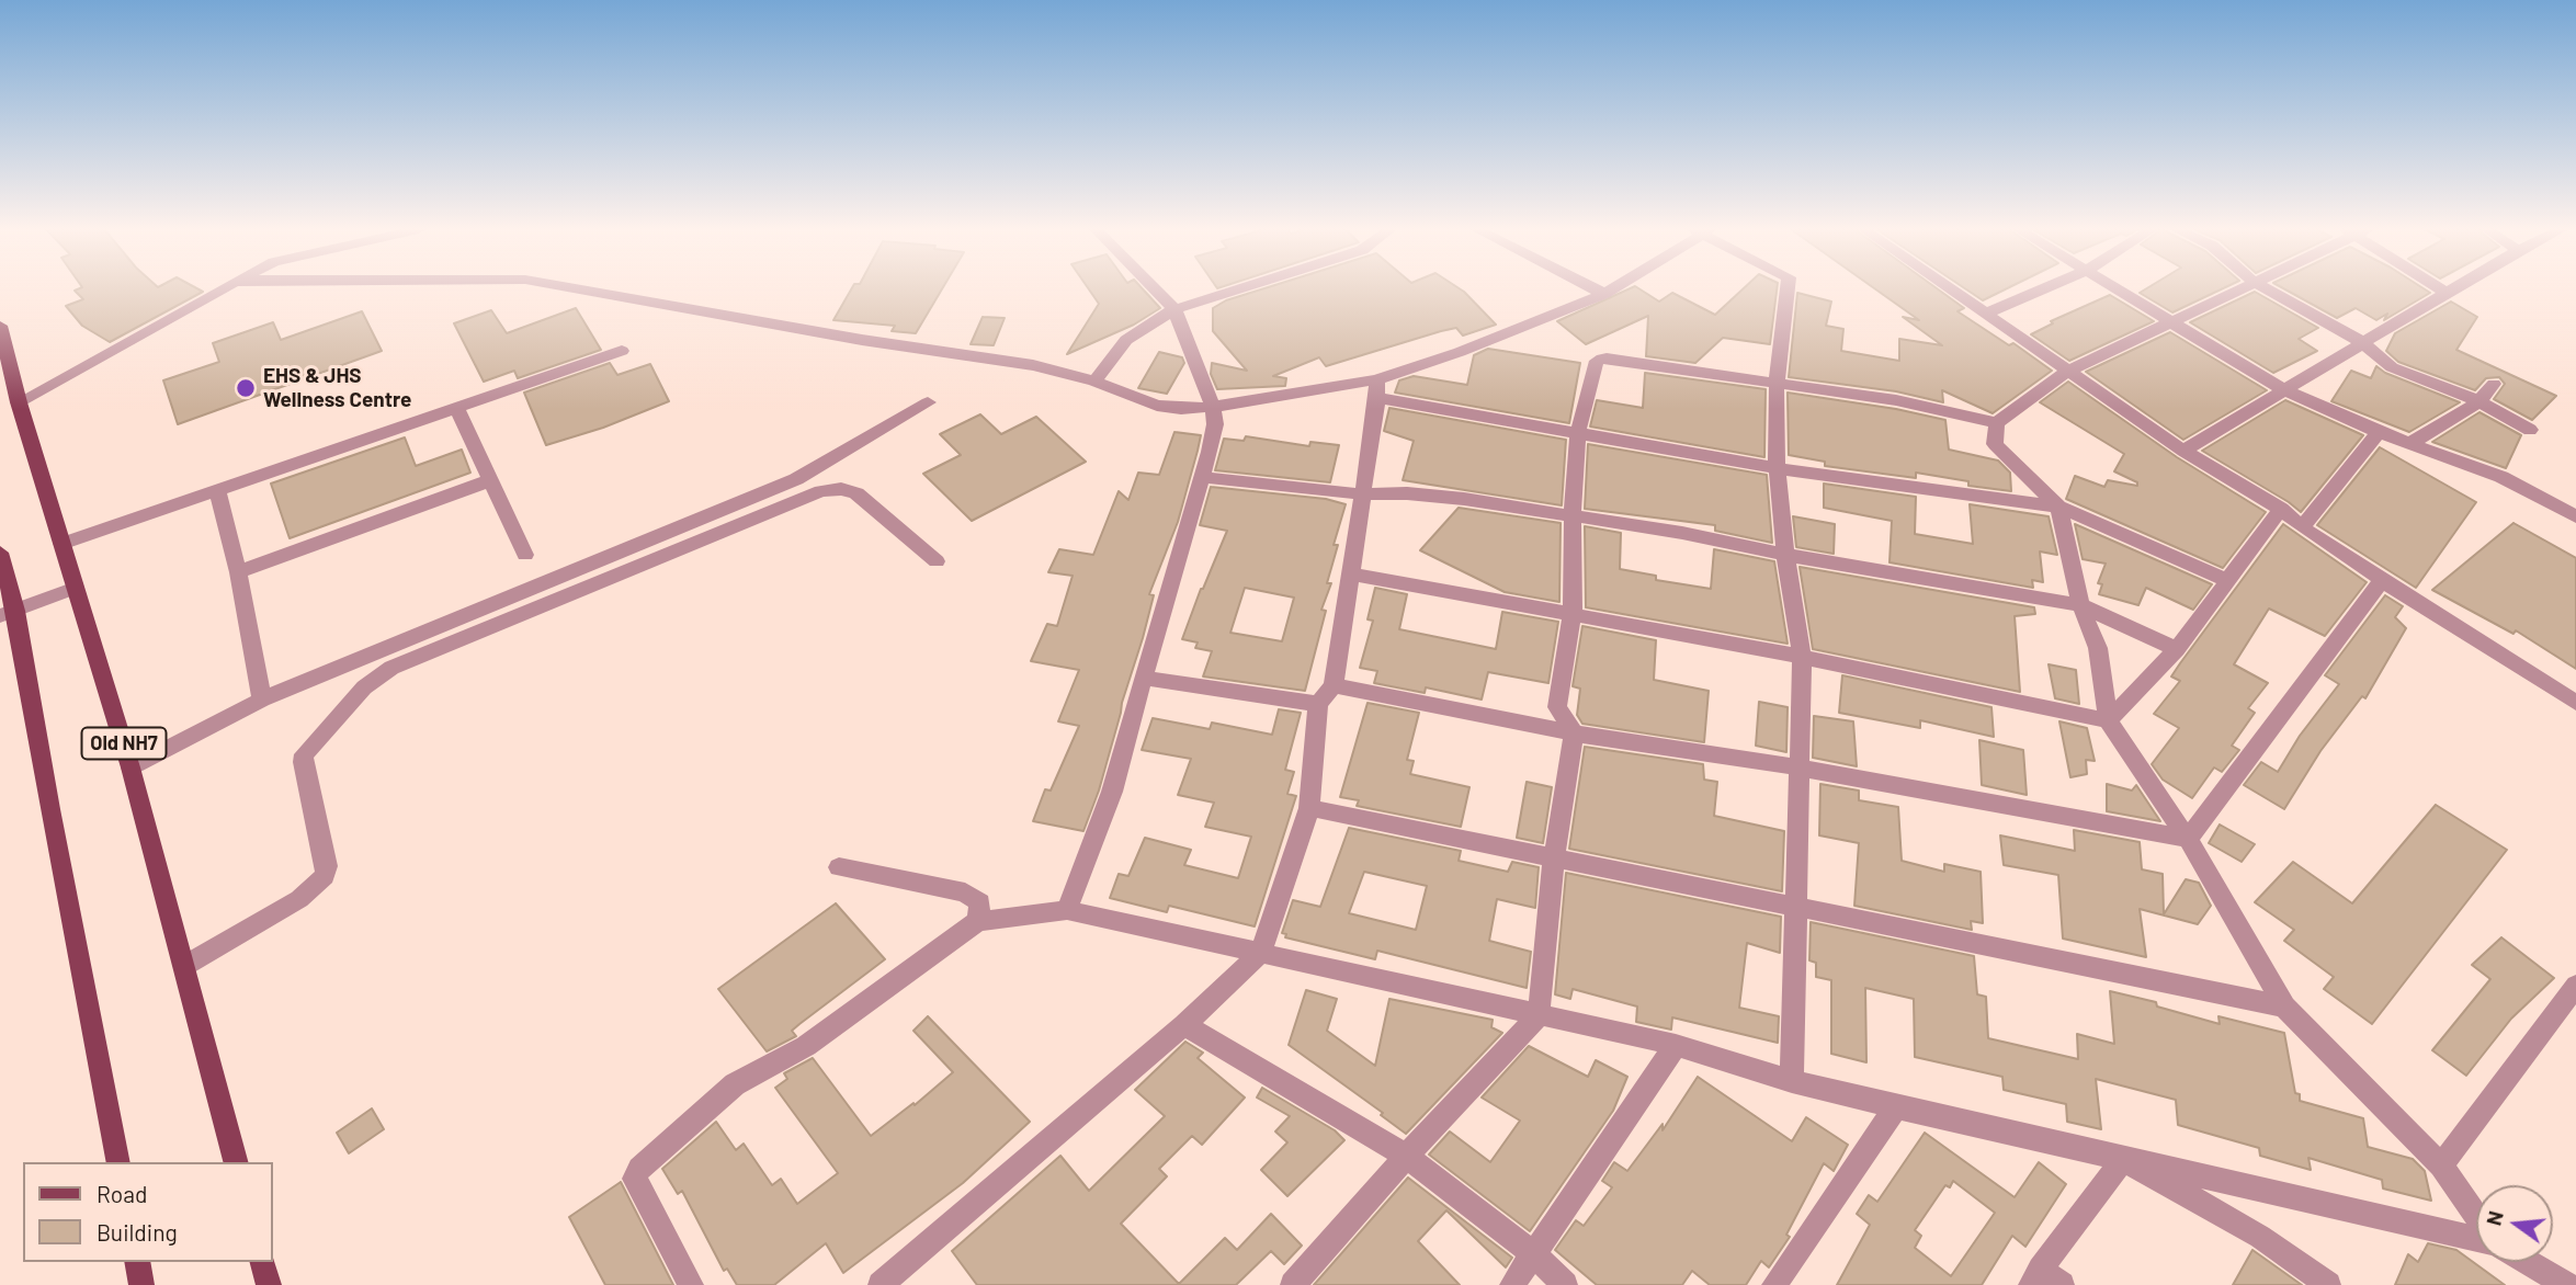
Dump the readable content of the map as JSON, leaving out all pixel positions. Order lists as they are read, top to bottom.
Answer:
{
  "streets": {
    "main road": ["Old NH7"]
  },
  "places": ["EHS & JHS Wellness Centre"],
  "legend": ["Road", "Building"],
  "north": "left"
}
